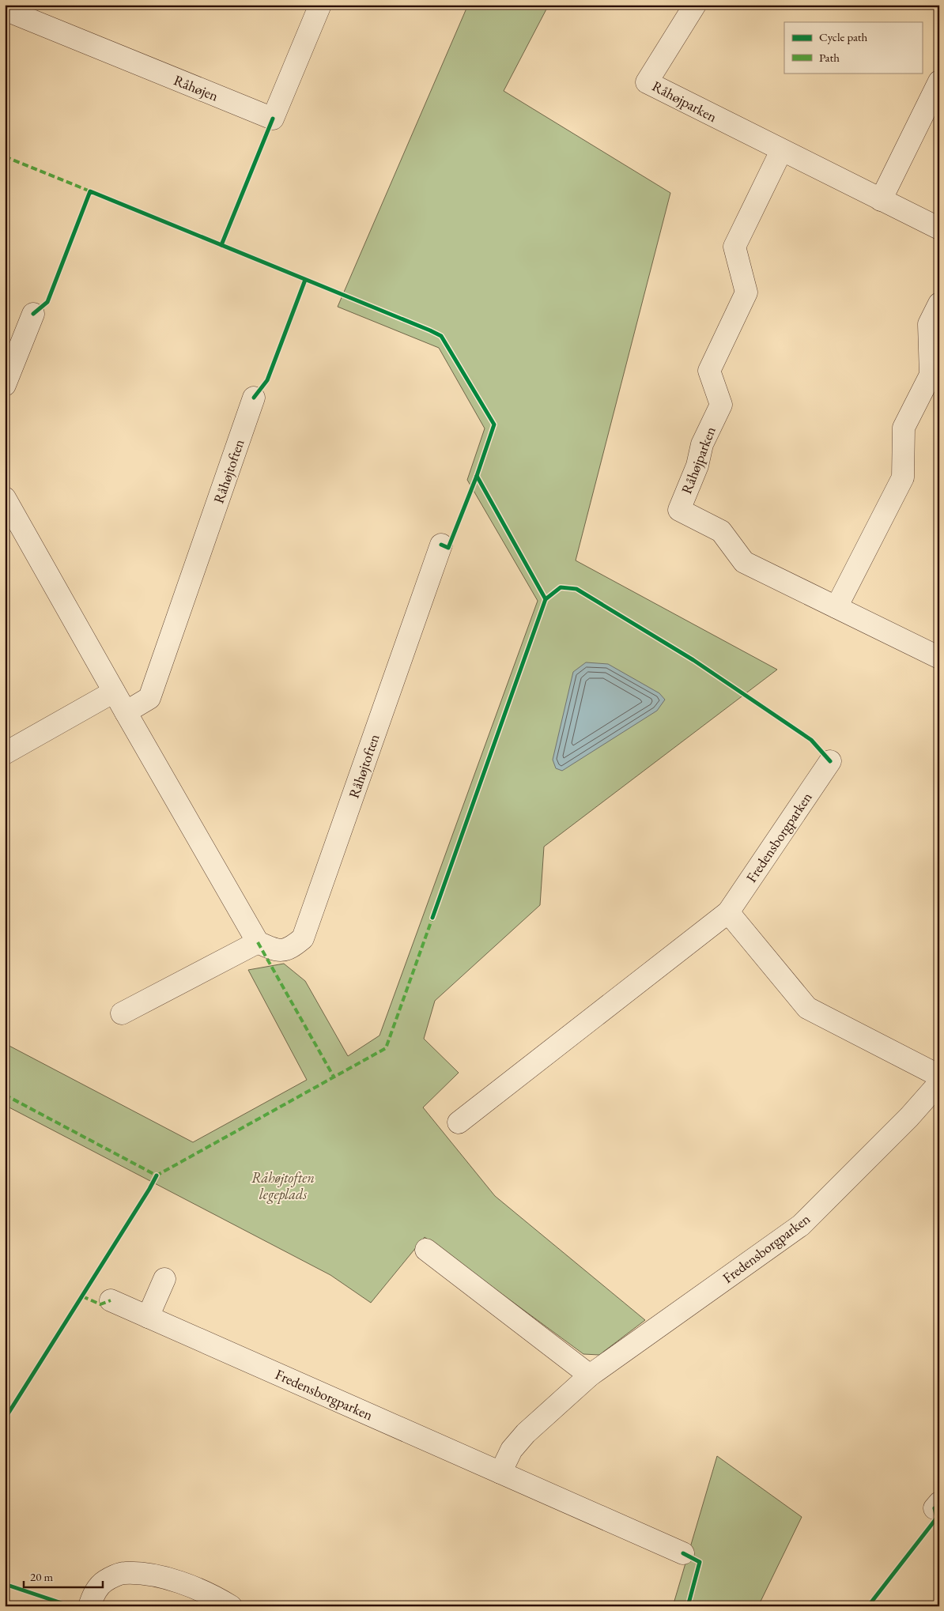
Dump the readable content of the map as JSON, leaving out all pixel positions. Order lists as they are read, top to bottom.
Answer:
{
  "streets": {
    "street": [
      "Råhøjen",
      "Råhøjparken",
      "Råhøjtoften",
      "Fredensborgparken"
    ]
  },
  "parks": ["Råhøjtoften legeplads"],
  "legend": ["Cycle path", "Path"],
  "scale_bar": "20 m"
}
